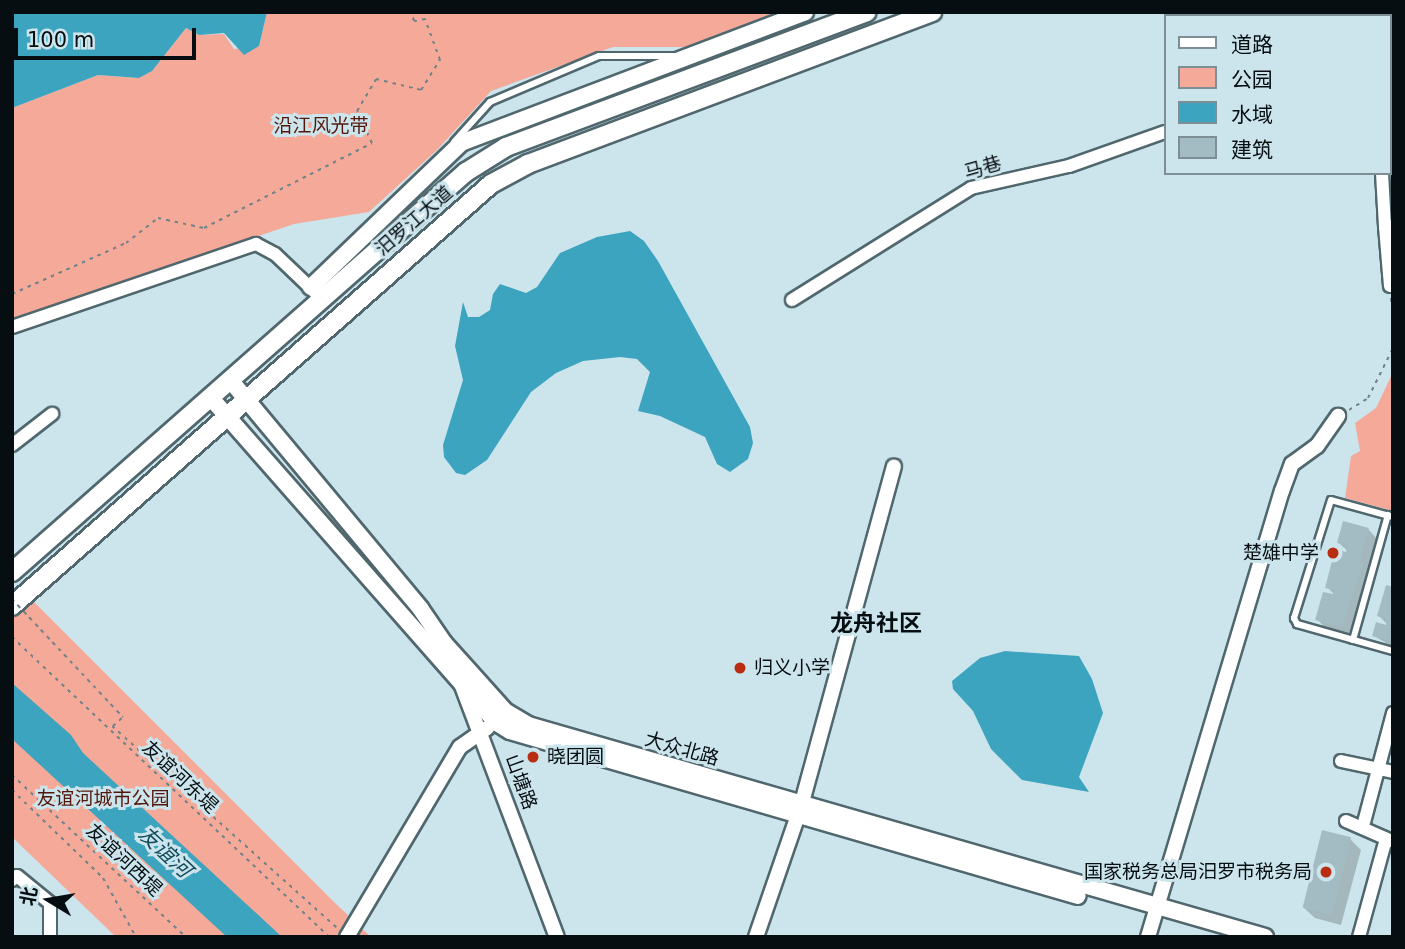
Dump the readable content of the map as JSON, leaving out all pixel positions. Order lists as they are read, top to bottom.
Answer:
{
  "streets": {
    "main road": ["汨罗江大道", "大众北路"],
    "street": ["马巷", "山塘路"],
    "path": ["友谊河东堤", "友谊河西堤"]
  },
  "crossings": [
    ["汨罗江大道", "大众北路"],
    ["大众北路", "山塘路"]
  ],
  "districts": ["龙舟社区"],
  "water": ["友谊河"],
  "parks": ["沿江风光带", "友谊河城市公园"],
  "places": [
    "楚雄中学",
    "归义小学",
    "晓团圆",
    "国家税务总局汨罗市税务局"
  ],
  "legend": [
    "道路",
    "公园",
    "水域",
    "建筑"
  ],
  "scale_bar": "100 m",
  "north": "left"
}
